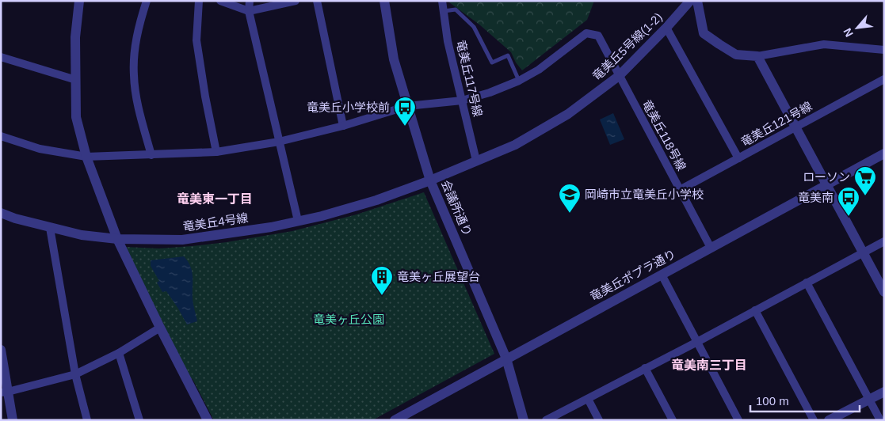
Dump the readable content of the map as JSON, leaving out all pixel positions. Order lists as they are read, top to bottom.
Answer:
{
  "streets": {
    "street": [
      "竜美丘5号線(1-2)",
      "竜美丘117号線",
      "竜美丘121号線",
      "竜美丘118号線",
      "会議所通り",
      "竜美丘4号線",
      "竜美丘ポプラ通り"
    ]
  },
  "crossings": [
    ["竜美丘5号線(1-2)", "竜美丘117号線"],
    ["竜美丘5号線(1-2)", "竜美丘118号線"],
    ["竜美丘5号線(1-2)", "会議所通り"],
    ["竜美丘5号線(1-2)", "竜美丘4号線"],
    ["竜美丘121号線", "竜美丘118号線"],
    ["竜美丘118号線", "竜美丘ポプラ通り"],
    ["会議所通り", "竜美丘4号線"],
    ["会議所通り", "竜美丘ポプラ通り"]
  ],
  "districts": ["竜美東一丁目", "竜美南三丁目"],
  "parks": ["竜美ヶ丘公園"],
  "places": {
    "bus stop": ["竜美丘小学校前", "竜美南"],
    "supermarket": ["ローソン"],
    "school or university": ["岡崎市立竜美丘小学校"],
    "building": ["竜美ヶ丘展望台"]
  },
  "scale_bar": "100 m",
  "north": "bottom left"
}
